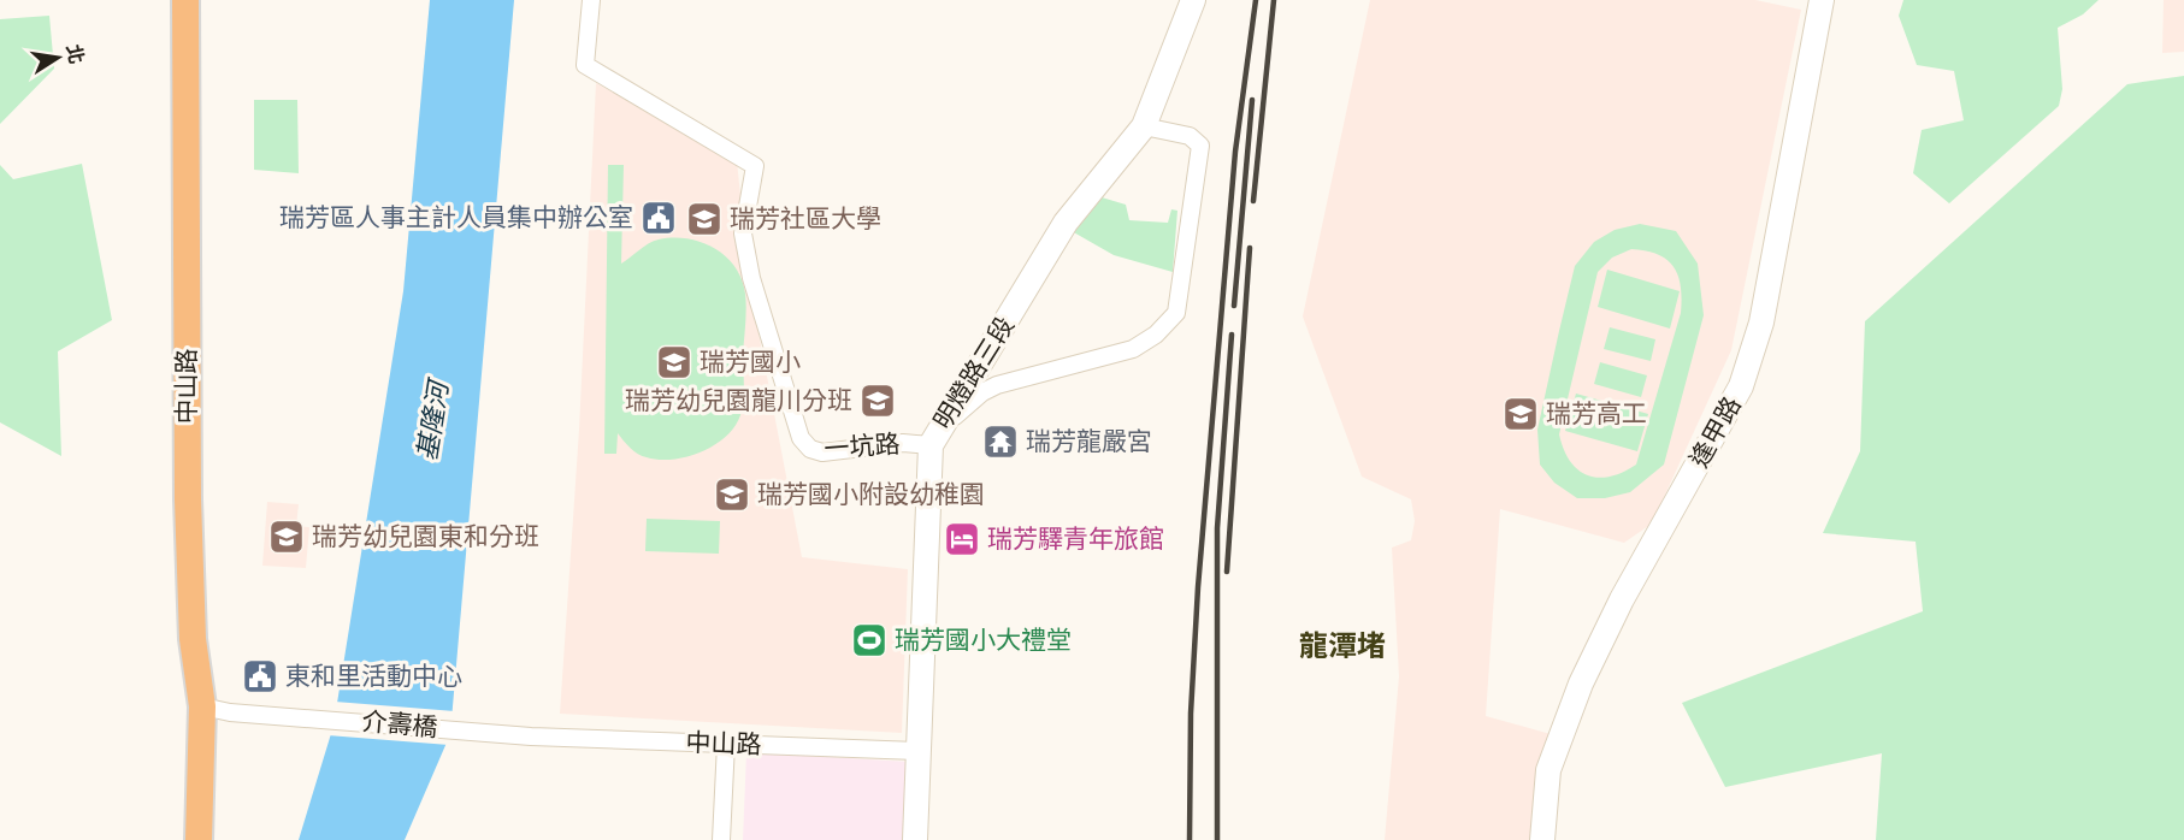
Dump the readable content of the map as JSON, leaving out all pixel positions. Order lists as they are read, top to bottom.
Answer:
{
  "streets": {
    "main road": ["中山路"],
    "street": [
      "明燈路三段",
      "逢甲路",
      "一坑路",
      "介壽橋"
    ]
  },
  "crossings": [
    ["明燈路三段", "中山路"],
    ["明燈路三段", "一坑路"],
    ["中山路", "介壽橋"]
  ],
  "districts": ["龍潭堵"],
  "water": ["基隆河"],
  "places": {
    "public building": ["瑞芳區人事主計人員集中辦公室", "東和里活動中心"],
    "school or university": [
      "瑞芳社區大學",
      "瑞芳國小",
      "瑞芳幼兒園龍川分班",
      "瑞芳高工",
      "瑞芳國小附設幼稚園",
      "瑞芳幼兒園東和分班"
    ],
    "temple": ["瑞芳龍嚴宮"],
    "hotel": ["瑞芳驛青年旅館"],
    "sports": ["瑞芳國小大禮堂"]
  },
  "north": "right"
}
